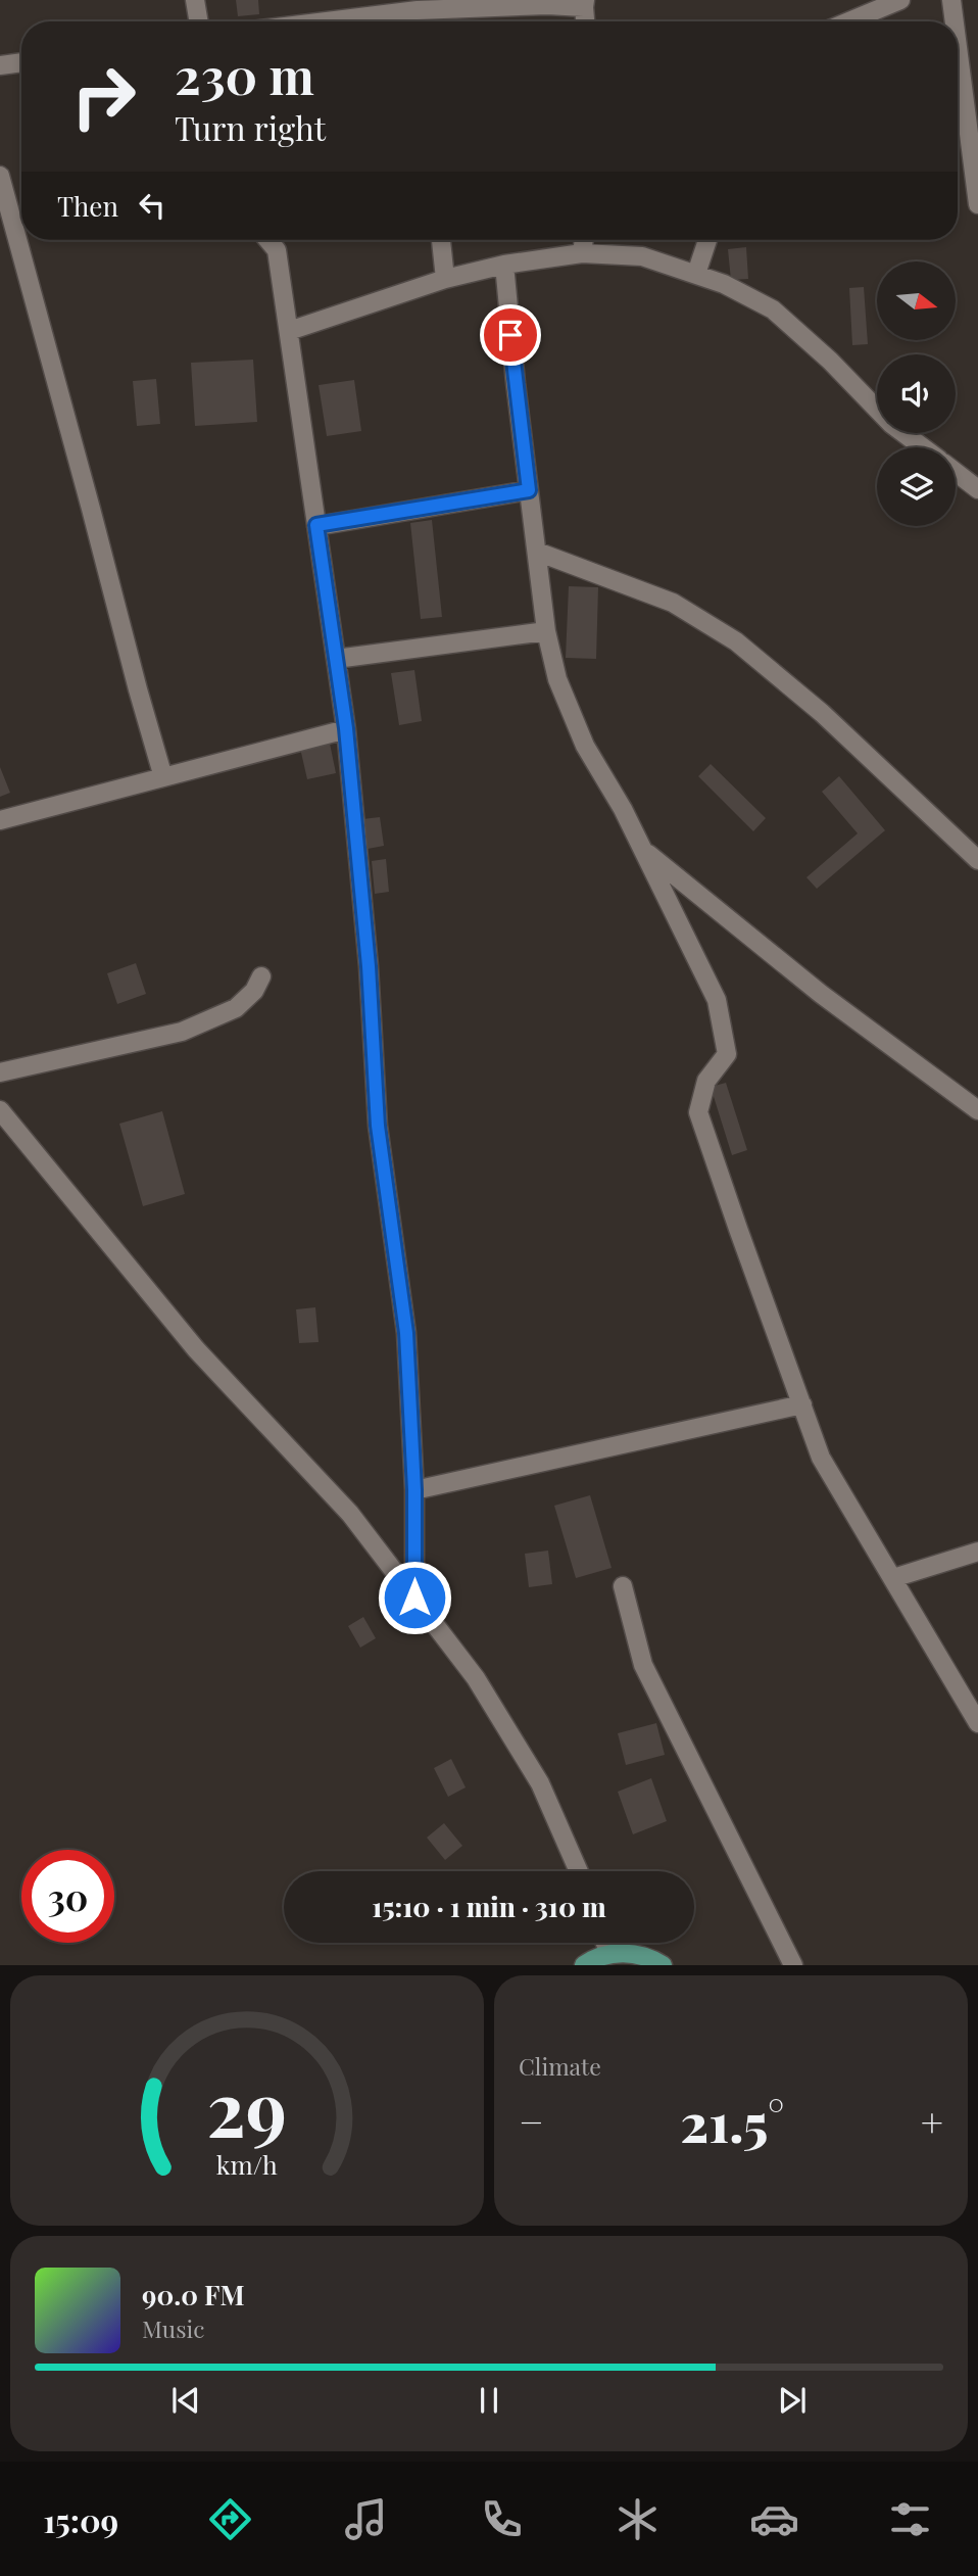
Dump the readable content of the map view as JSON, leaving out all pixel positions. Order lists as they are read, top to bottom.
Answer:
{
  "north": "right",
  "page": {
    "turn": ["230 m", "Turn right"],
    "then": "Then",
    "limit": "30",
    "trip": "15:10 · 1 min · 310 m",
    "tile": "Climate",
    "heat": ["−", "21.5°", "+"],
    "song": ["90.0 FM", "Music"],
    "tabs": "15:09",
    "gauge": ["29", "km/h"]
  }
}
